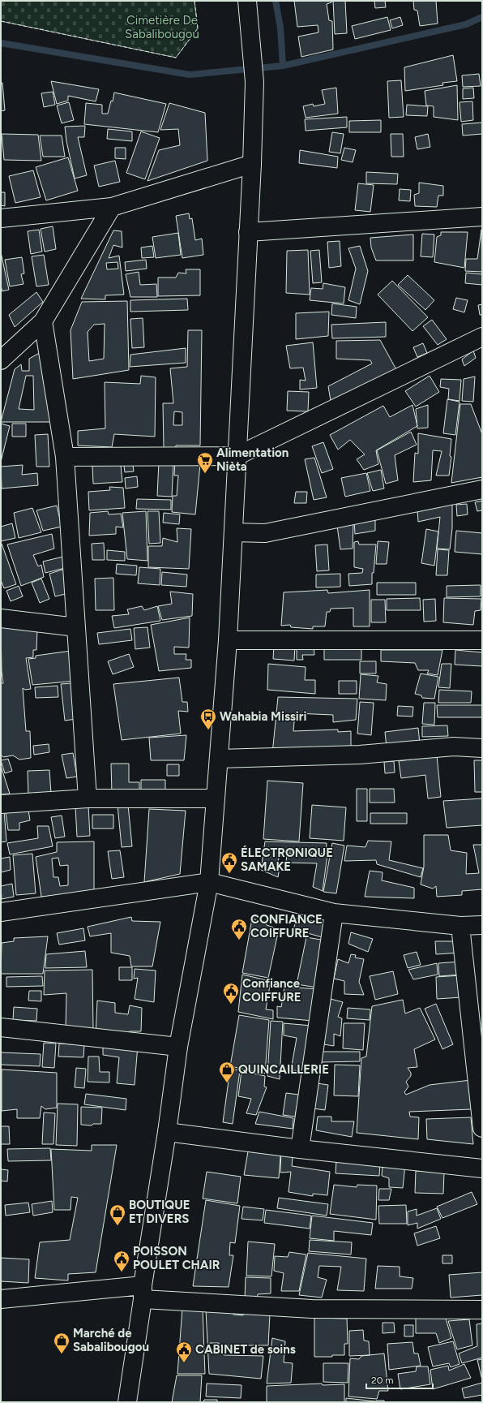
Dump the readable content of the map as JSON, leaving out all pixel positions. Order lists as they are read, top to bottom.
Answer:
{
  "parks": ["Cimetière De Sabalibougou"],
  "places": {
    "supermarket": ["Alimentation Nièta"],
    "bus stop": ["Wahabia Missiri"],
    "public building": [
      "ÉLECTRONIQUE SAMAKE",
      "CONFIANCE COIFFURE",
      "Confiance COIFFURE",
      "POISSON POULET CHAIR",
      "CABINET de soins"
    ],
    "shop": ["QUINCAILLERIE", "BOUTIQUE ET DIVERS", "Marché de Sabalibougou"]
  },
  "scale_bar": "20 m"
}
